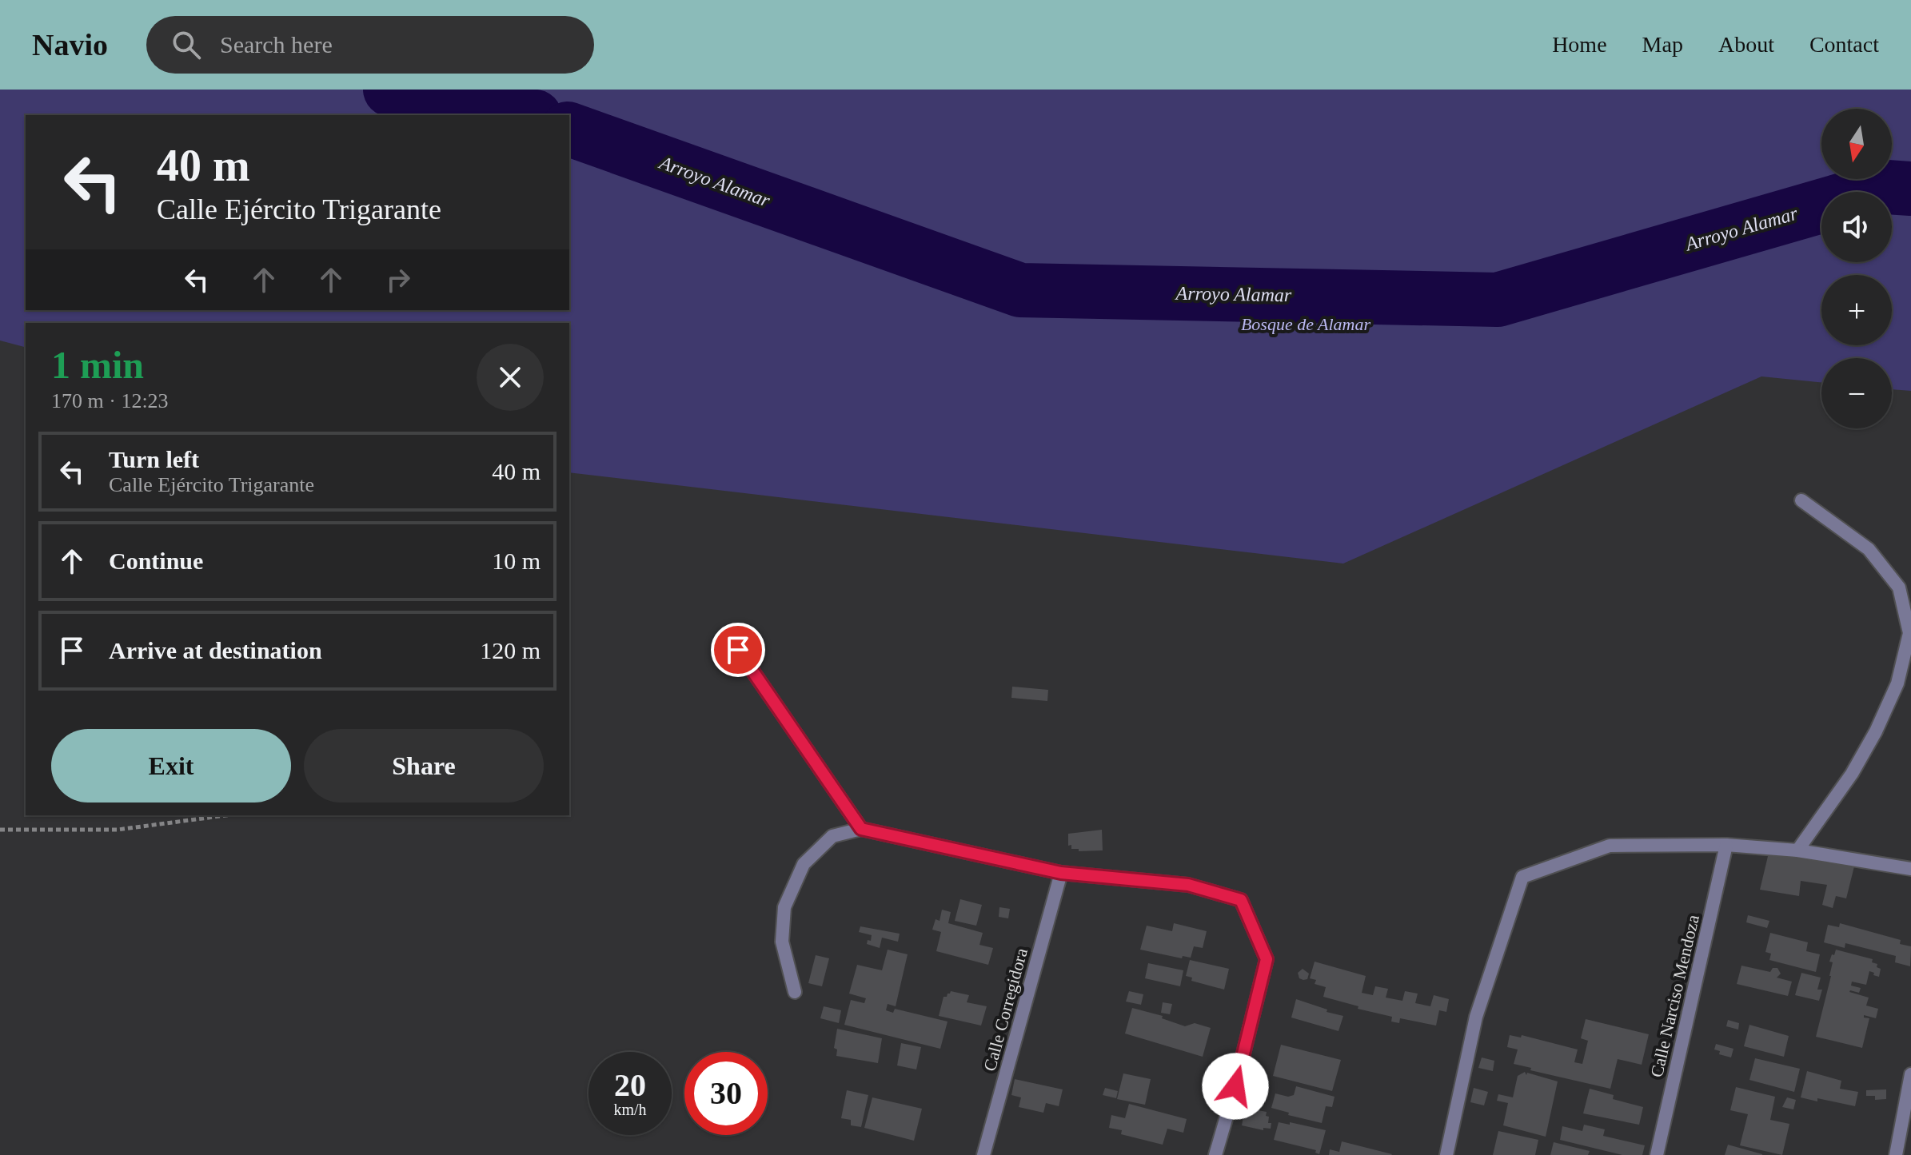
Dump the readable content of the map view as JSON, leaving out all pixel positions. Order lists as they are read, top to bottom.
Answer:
{
  "streets": {
    "street": ["Calle Narciso Mendoza", "Calle Corregidora"]
  },
  "water": ["Arroyo Alamar"],
  "parks": ["Bosque de Alamar"],
  "north": "bottom",
  "page": {
    "header": "Navio",
    "search": "Search here",
    "nav": [
      "Home",
      "Map",
      "About",
      "Contact"
    ],
    "map_buttons": ["+", "−"],
    "turn": ["40 m", "Calle Ejército Trigarante"],
    "heading": ["1 min", "170 m · 12:23"],
    "list": [
      {
        "name": "Turn left",
        "note": "Calle Ejército Trigarante",
        "value": "40 m"
      },
      {
        "name": "Continue",
        "value": "10 m"
      },
      {
        "name": "Arrive at destination",
        "value": "120 m"
      }
    ],
    "buttons": ["Exit", "Share"],
    "speed": "20 km/h",
    "limit": "30"
  }
}
